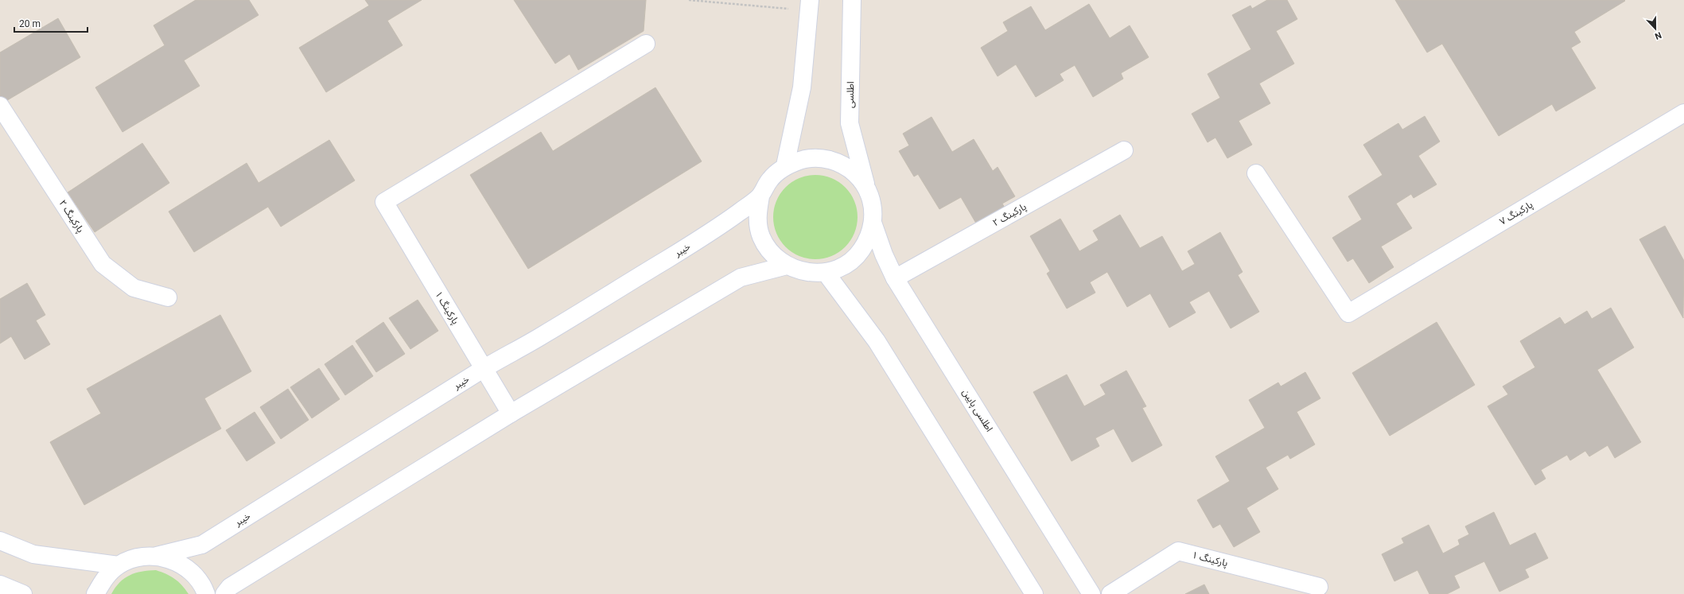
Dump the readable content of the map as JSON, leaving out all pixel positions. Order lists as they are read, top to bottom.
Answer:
{
  "streets": {
    "street": [
      "اطلسی",
      "پارکینگ ۷",
      "پارکینگ ۲",
      "خیبر",
      "پارکینگ ۱",
      "اطلسی پایین"
    ]
  },
  "crossings": [
    ["پارکینگ ۲", "اطلسی پایین"],
    ["خیبر", "پارکینگ ۱"]
  ],
  "scale_bar": "20 m",
  "north": "bottom"
}
